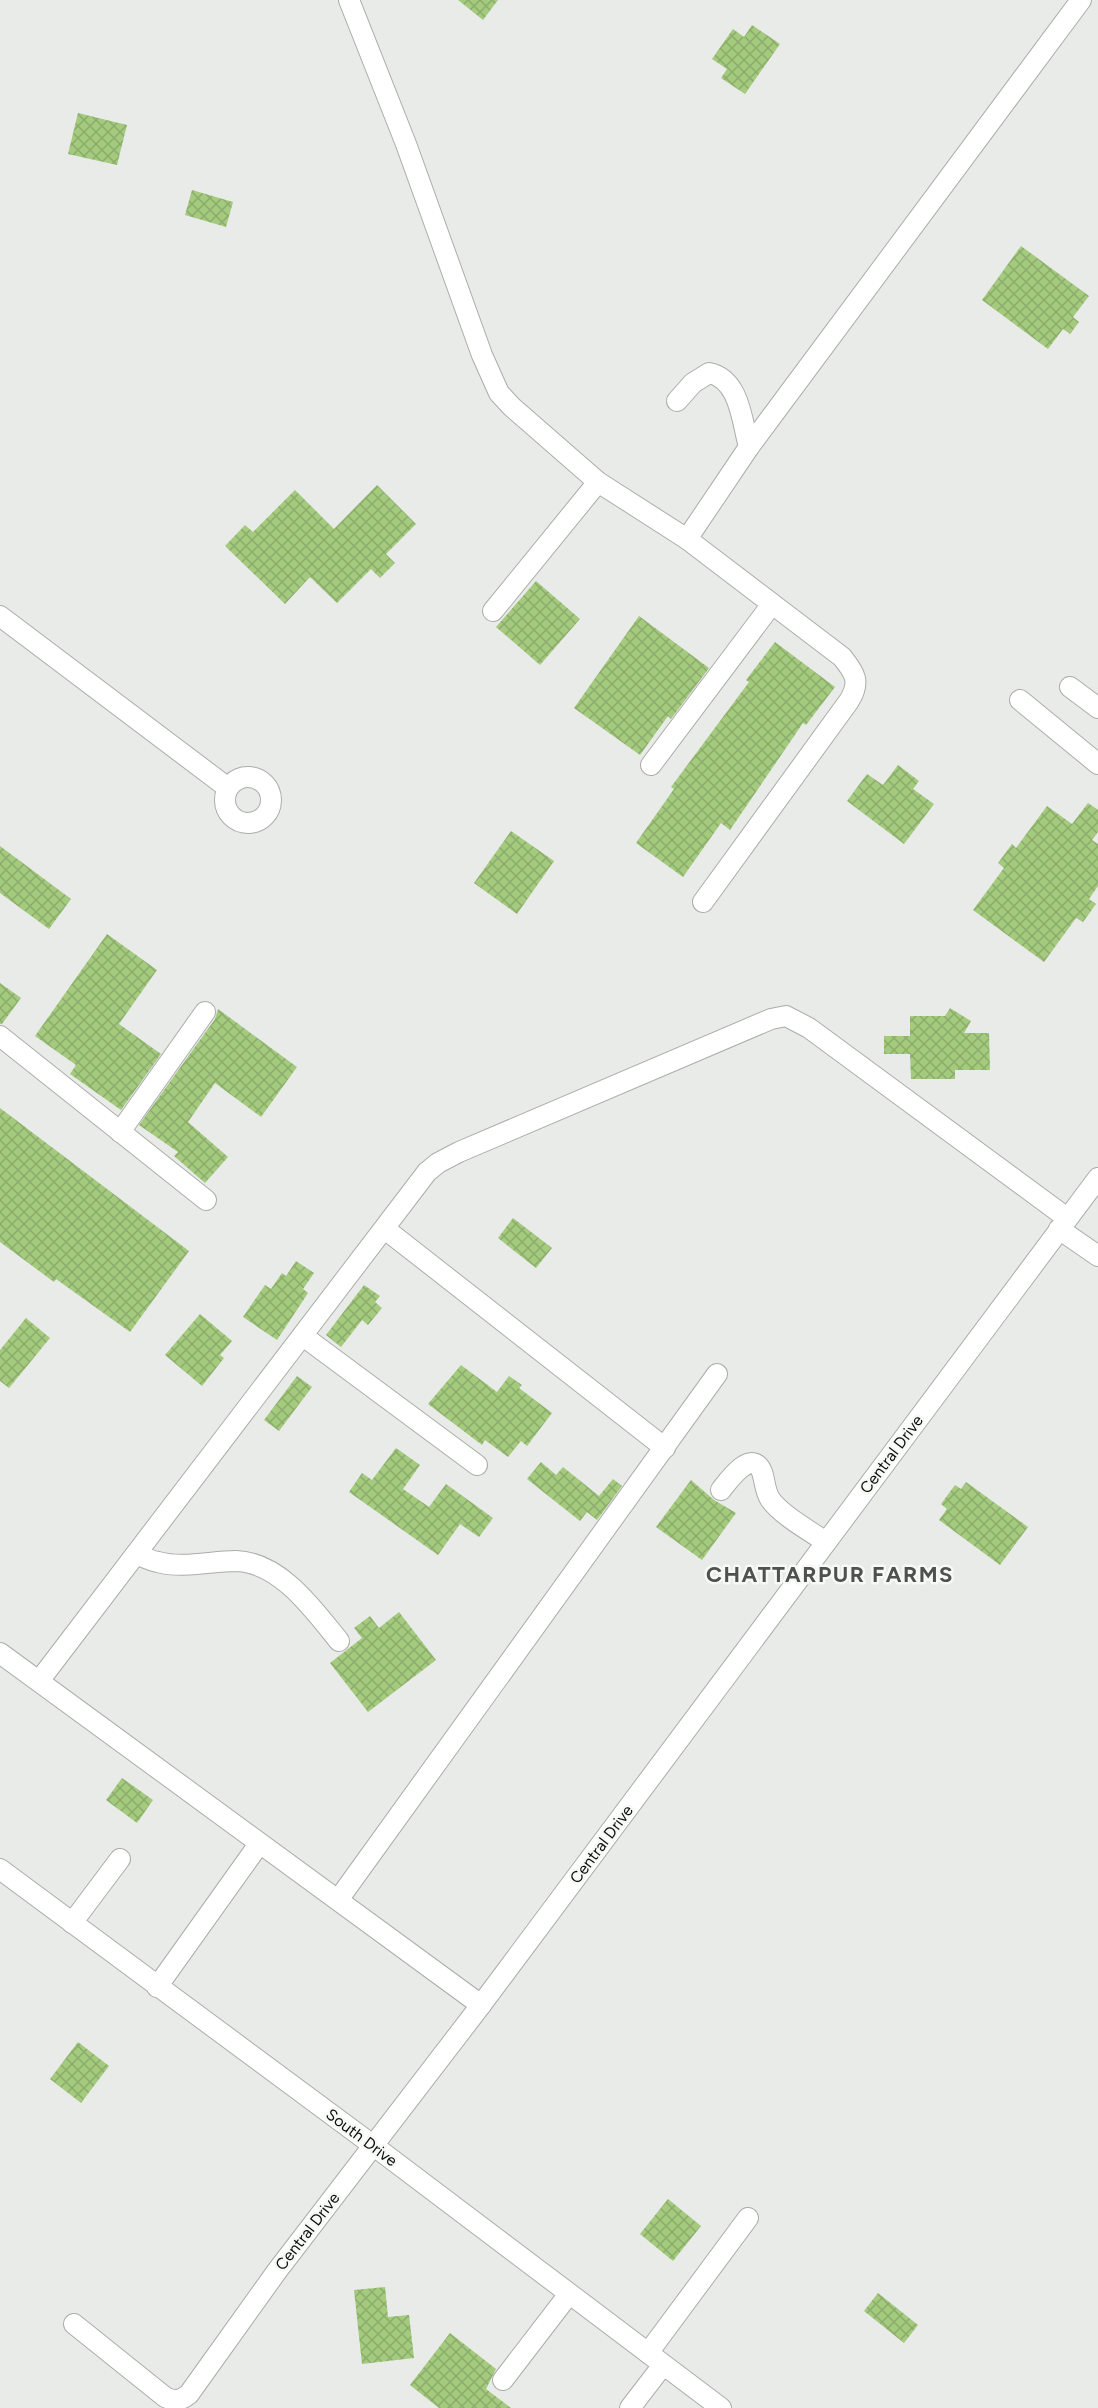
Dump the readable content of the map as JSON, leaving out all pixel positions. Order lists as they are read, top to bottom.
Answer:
{
  "streets": {
    "street": ["Central Drive", "South Drive"]
  },
  "crossings": [
    ["Central Drive", "South Drive"]
  ],
  "districts": ["CHATTARPUR FARMS"]
}
